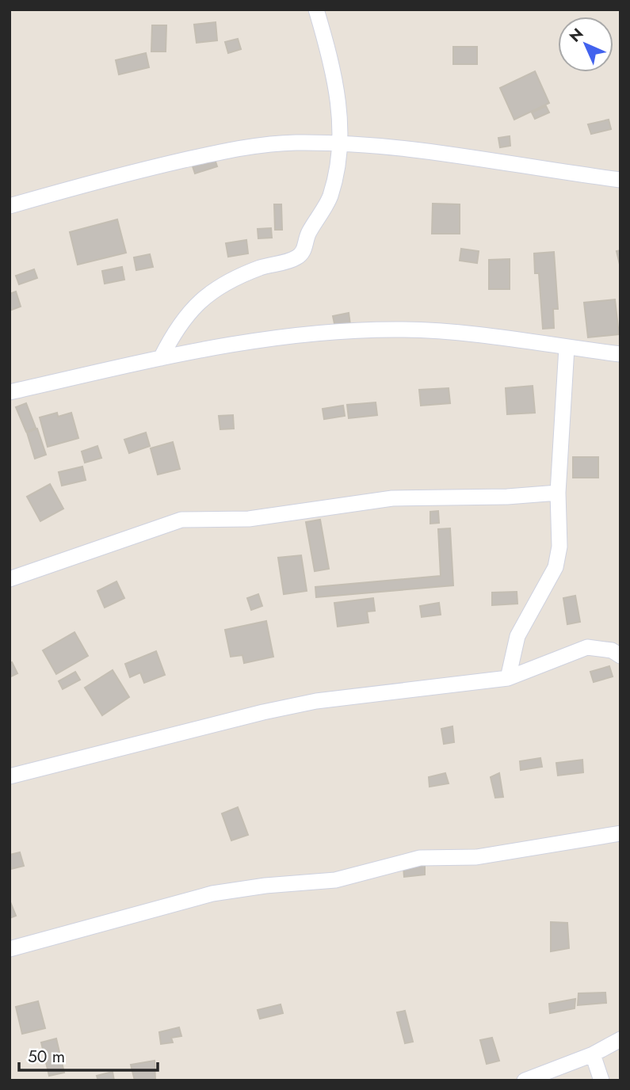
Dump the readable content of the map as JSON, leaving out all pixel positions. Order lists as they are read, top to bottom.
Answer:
{
  "scale_bar": "50 m",
  "north": "top left"
}
